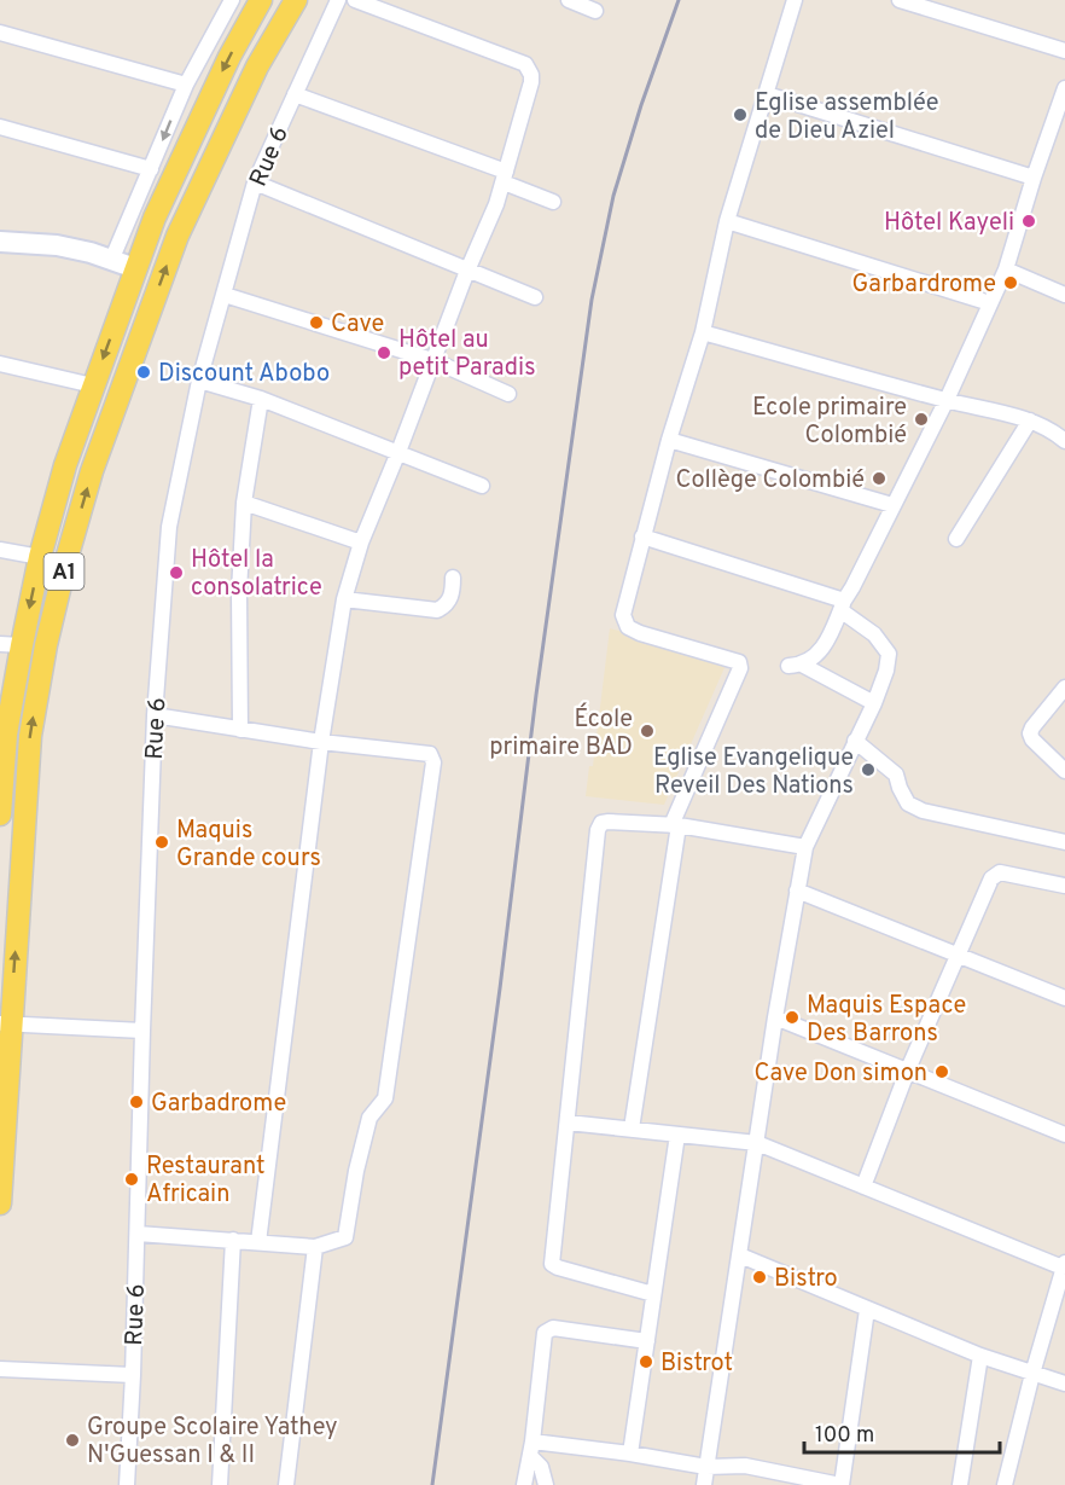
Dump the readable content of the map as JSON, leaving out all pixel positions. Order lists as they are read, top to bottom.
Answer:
{
  "streets": {
    "main road": ["A1"],
    "street": ["Rue 6"]
  },
  "places": [
    "Eglise assemblée de Dieu Aziel",
    "Hôtel Kayeli",
    "Garbardrome",
    "Cave",
    "Hôtel au petit Paradis",
    "Discount Abobo",
    "Ecole primaire Colombié",
    "Collège Colombié",
    "Hôtel la consolatrice",
    "École primaire BAD",
    "Eglise Evangelique Reveil Des Nations",
    "Maquis Grande cours",
    "Maquis Espace Des Barrons",
    "Cave Don simon",
    "Garbadrome",
    "Restaurant Africain",
    "Bistro",
    "Bistrot",
    "Groupe Scolaire Yathey N'Guessan I & II"
  ],
  "scale_bar": "100 m"
}
